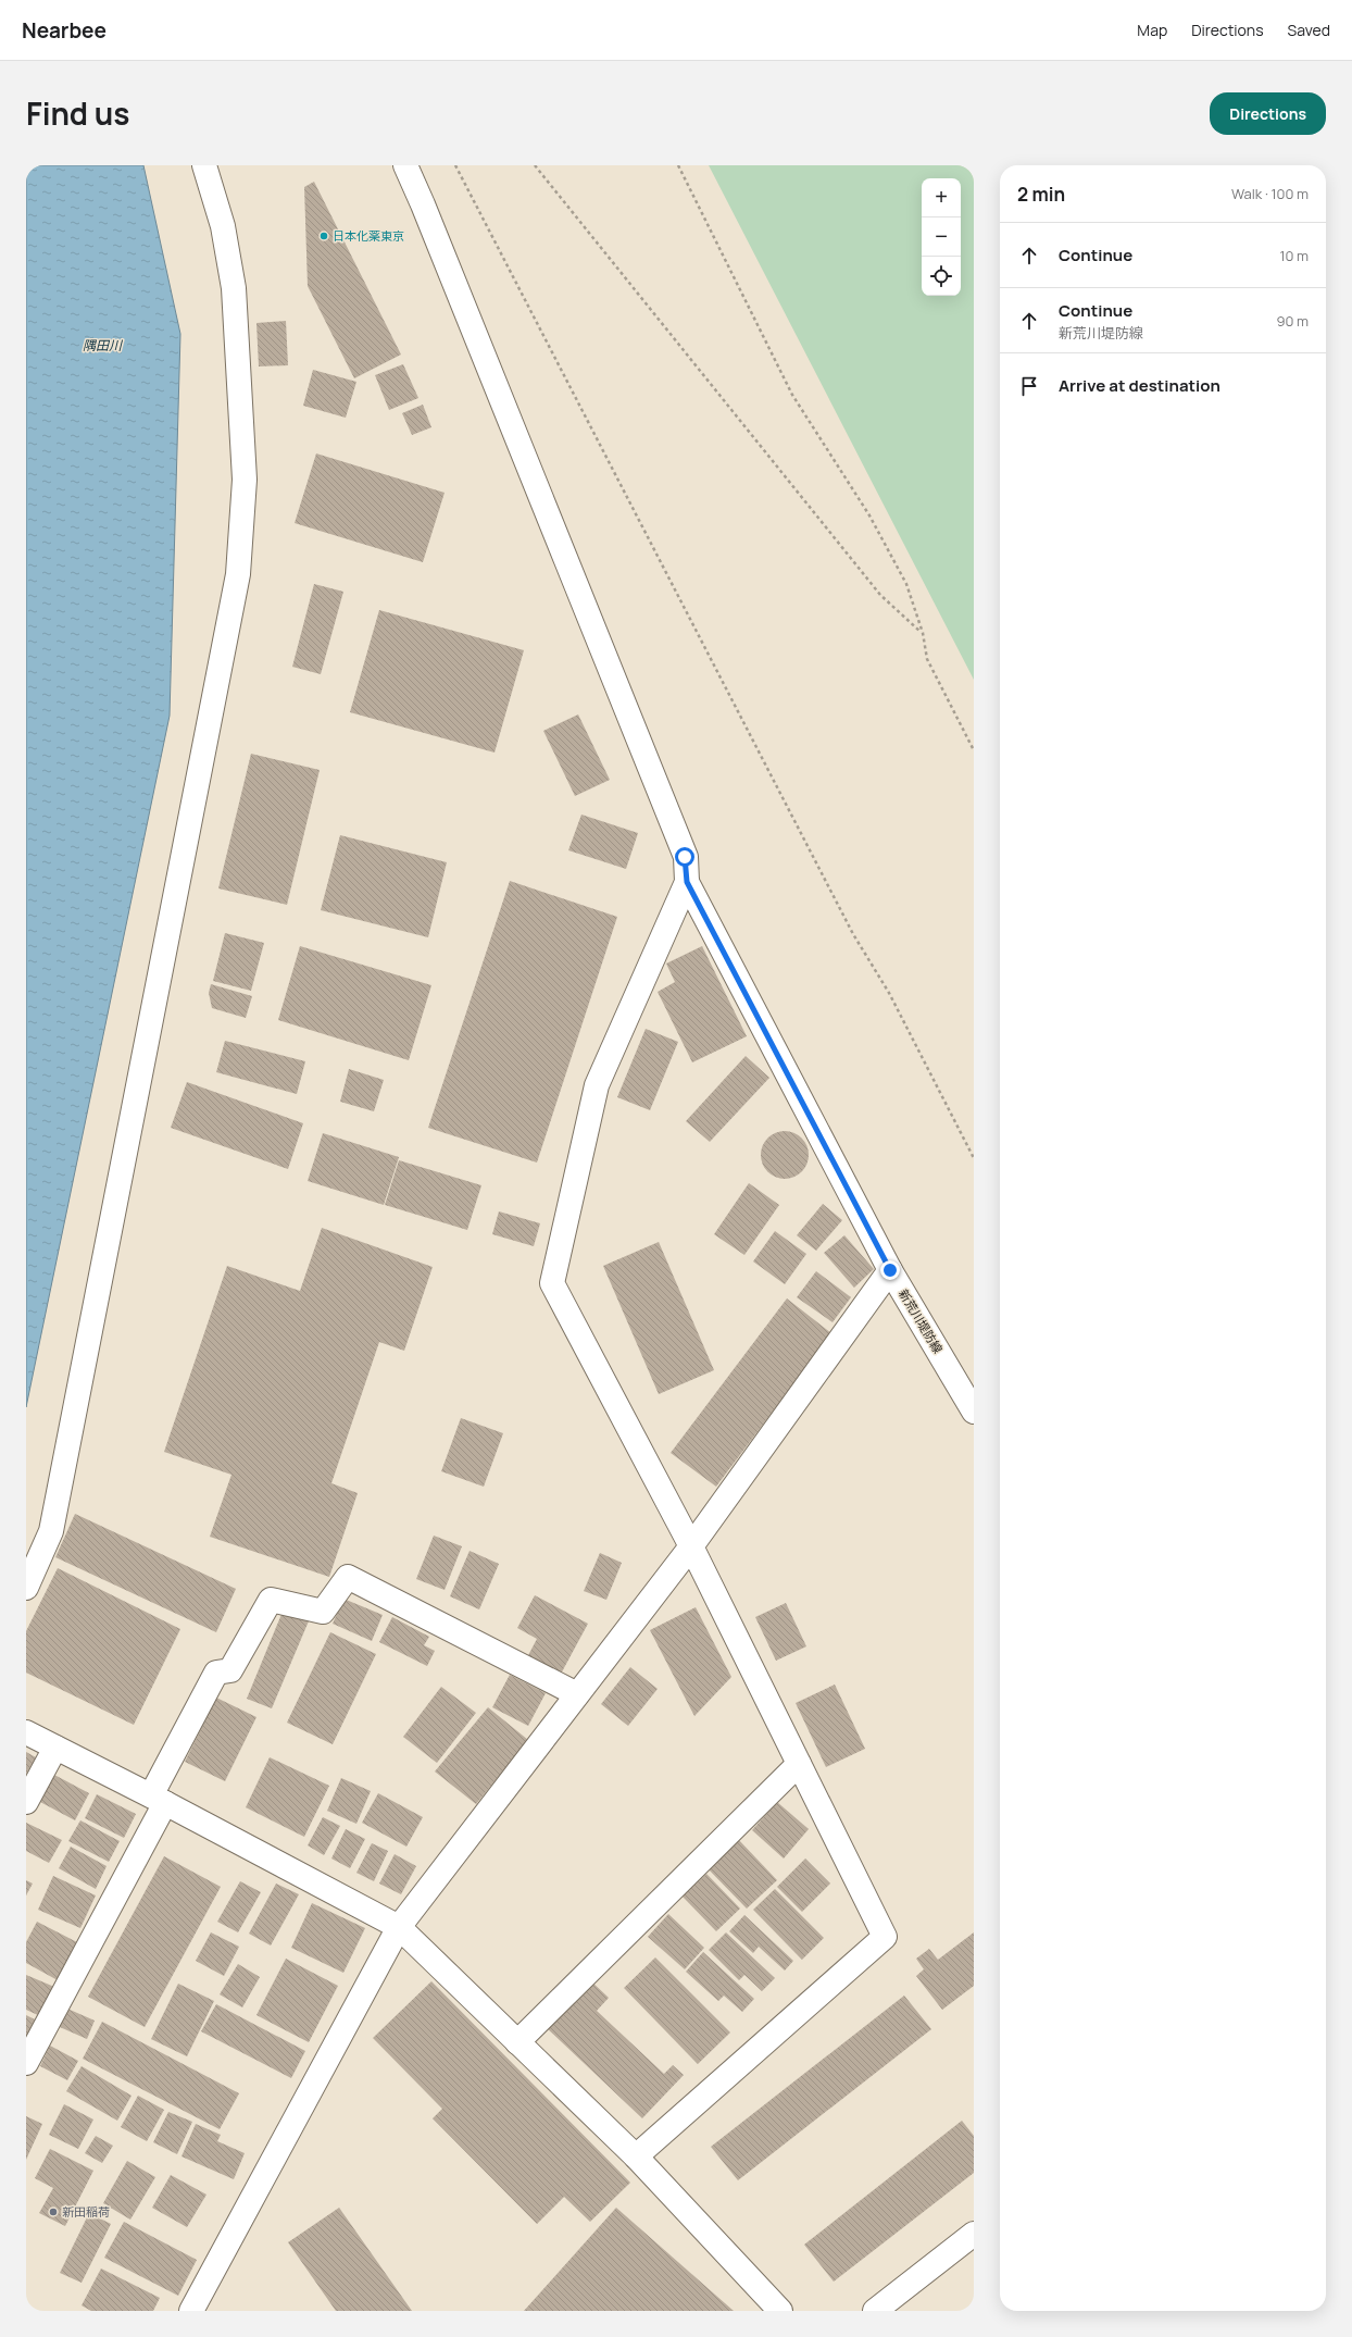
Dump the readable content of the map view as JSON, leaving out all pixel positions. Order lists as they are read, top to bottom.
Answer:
{
  "streets": {
    "street": ["新荒川堤防線"]
  },
  "water": ["隅田川"],
  "places": ["日本化薬東京", "新田稲荷"],
  "page": {
    "header": "Nearbee",
    "nav": ["Map", "Directions", "Saved"],
    "title": "Find us",
    "buttons": "Directions",
    "heading": ["2 min", "Walk · 100 m"],
    "map_buttons": ["+", "−"],
    "list": [
      ["Continue", "10 m"],
      ["Continue", "新荒川堤防線", "90 m"],
      "Arrive at destination"
    ]
  }
}
